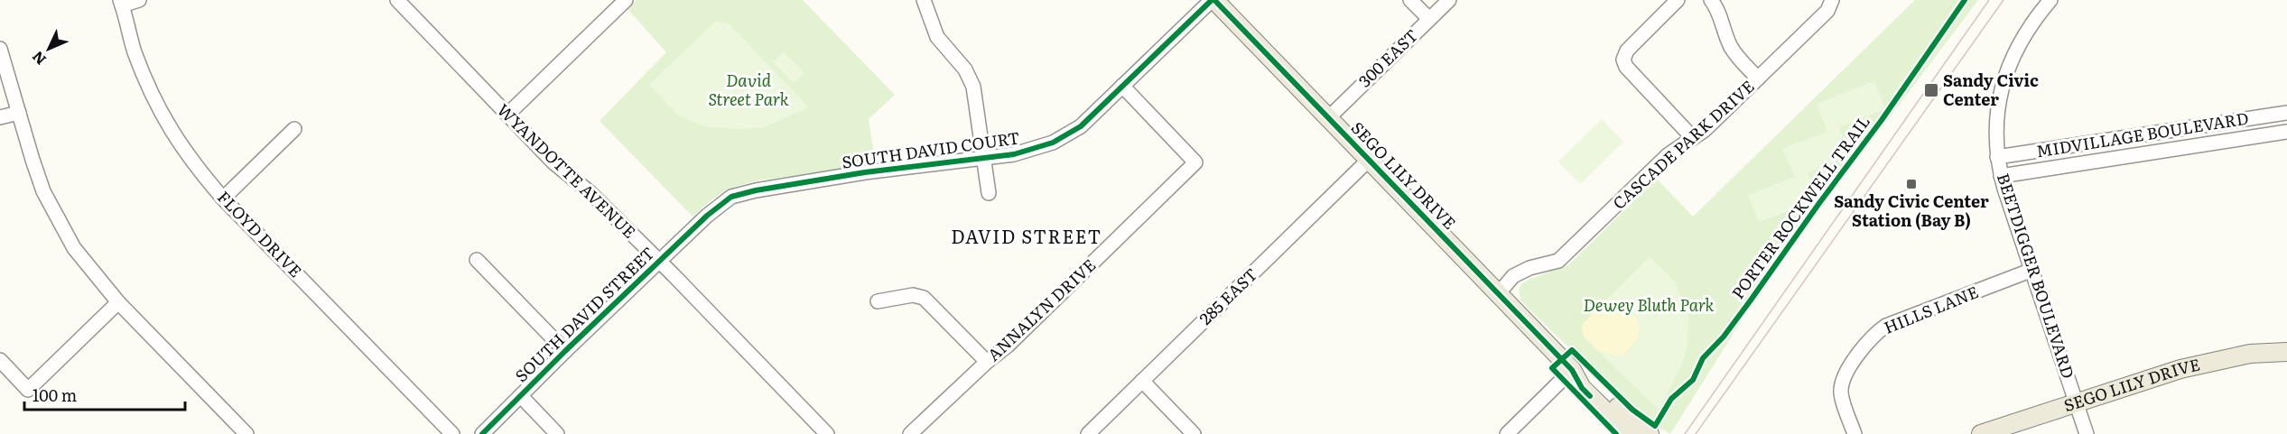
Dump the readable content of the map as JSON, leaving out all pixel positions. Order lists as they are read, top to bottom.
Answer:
{
  "streets": {
    "main road": ["SEGO LILY DRIVE"],
    "street": [
      "300 EAST",
      "MIDVILLAGE BOULEVARD",
      "CASCADE PARK DRIVE",
      "SOUTH DAVID COURT",
      "WYANDOTTE AVENUE",
      "FLOYD DRIVE",
      "BEETDIGGER BOULEVARD",
      "285 EAST",
      "ANNALYN DRIVE",
      "HILLS LANE",
      "SOUTH DAVID STREET"
    ],
    "cycle path": ["PORTER ROCKWELL TRAIL"]
  },
  "crossings": [
    ["300 EAST", "SEGO LILY DRIVE"],
    ["MIDVILLAGE BOULEVARD", "BEETDIGGER BOULEVARD"],
    ["CASCADE PARK DRIVE", "SEGO LILY DRIVE"],
    ["SOUTH DAVID COURT", "ANNALYN DRIVE"],
    ["SOUTH DAVID COURT", "SOUTH DAVID STREET"],
    ["WYANDOTTE AVENUE", "SOUTH DAVID STREET"],
    ["SEGO LILY DRIVE", "BEETDIGGER BOULEVARD"],
    ["SEGO LILY DRIVE", "285 EAST"],
    ["BEETDIGGER BOULEVARD", "HILLS LANE"]
  ],
  "districts": ["DAVID STREET"],
  "parks": ["David Street Park", "Dewey Bluth Park"],
  "places": {
    "transit": ["Sandy Civic Center", "Sandy Civic Center Station (Bay B)"]
  },
  "scale_bar": "100 m",
  "north": "bottom left"
}
